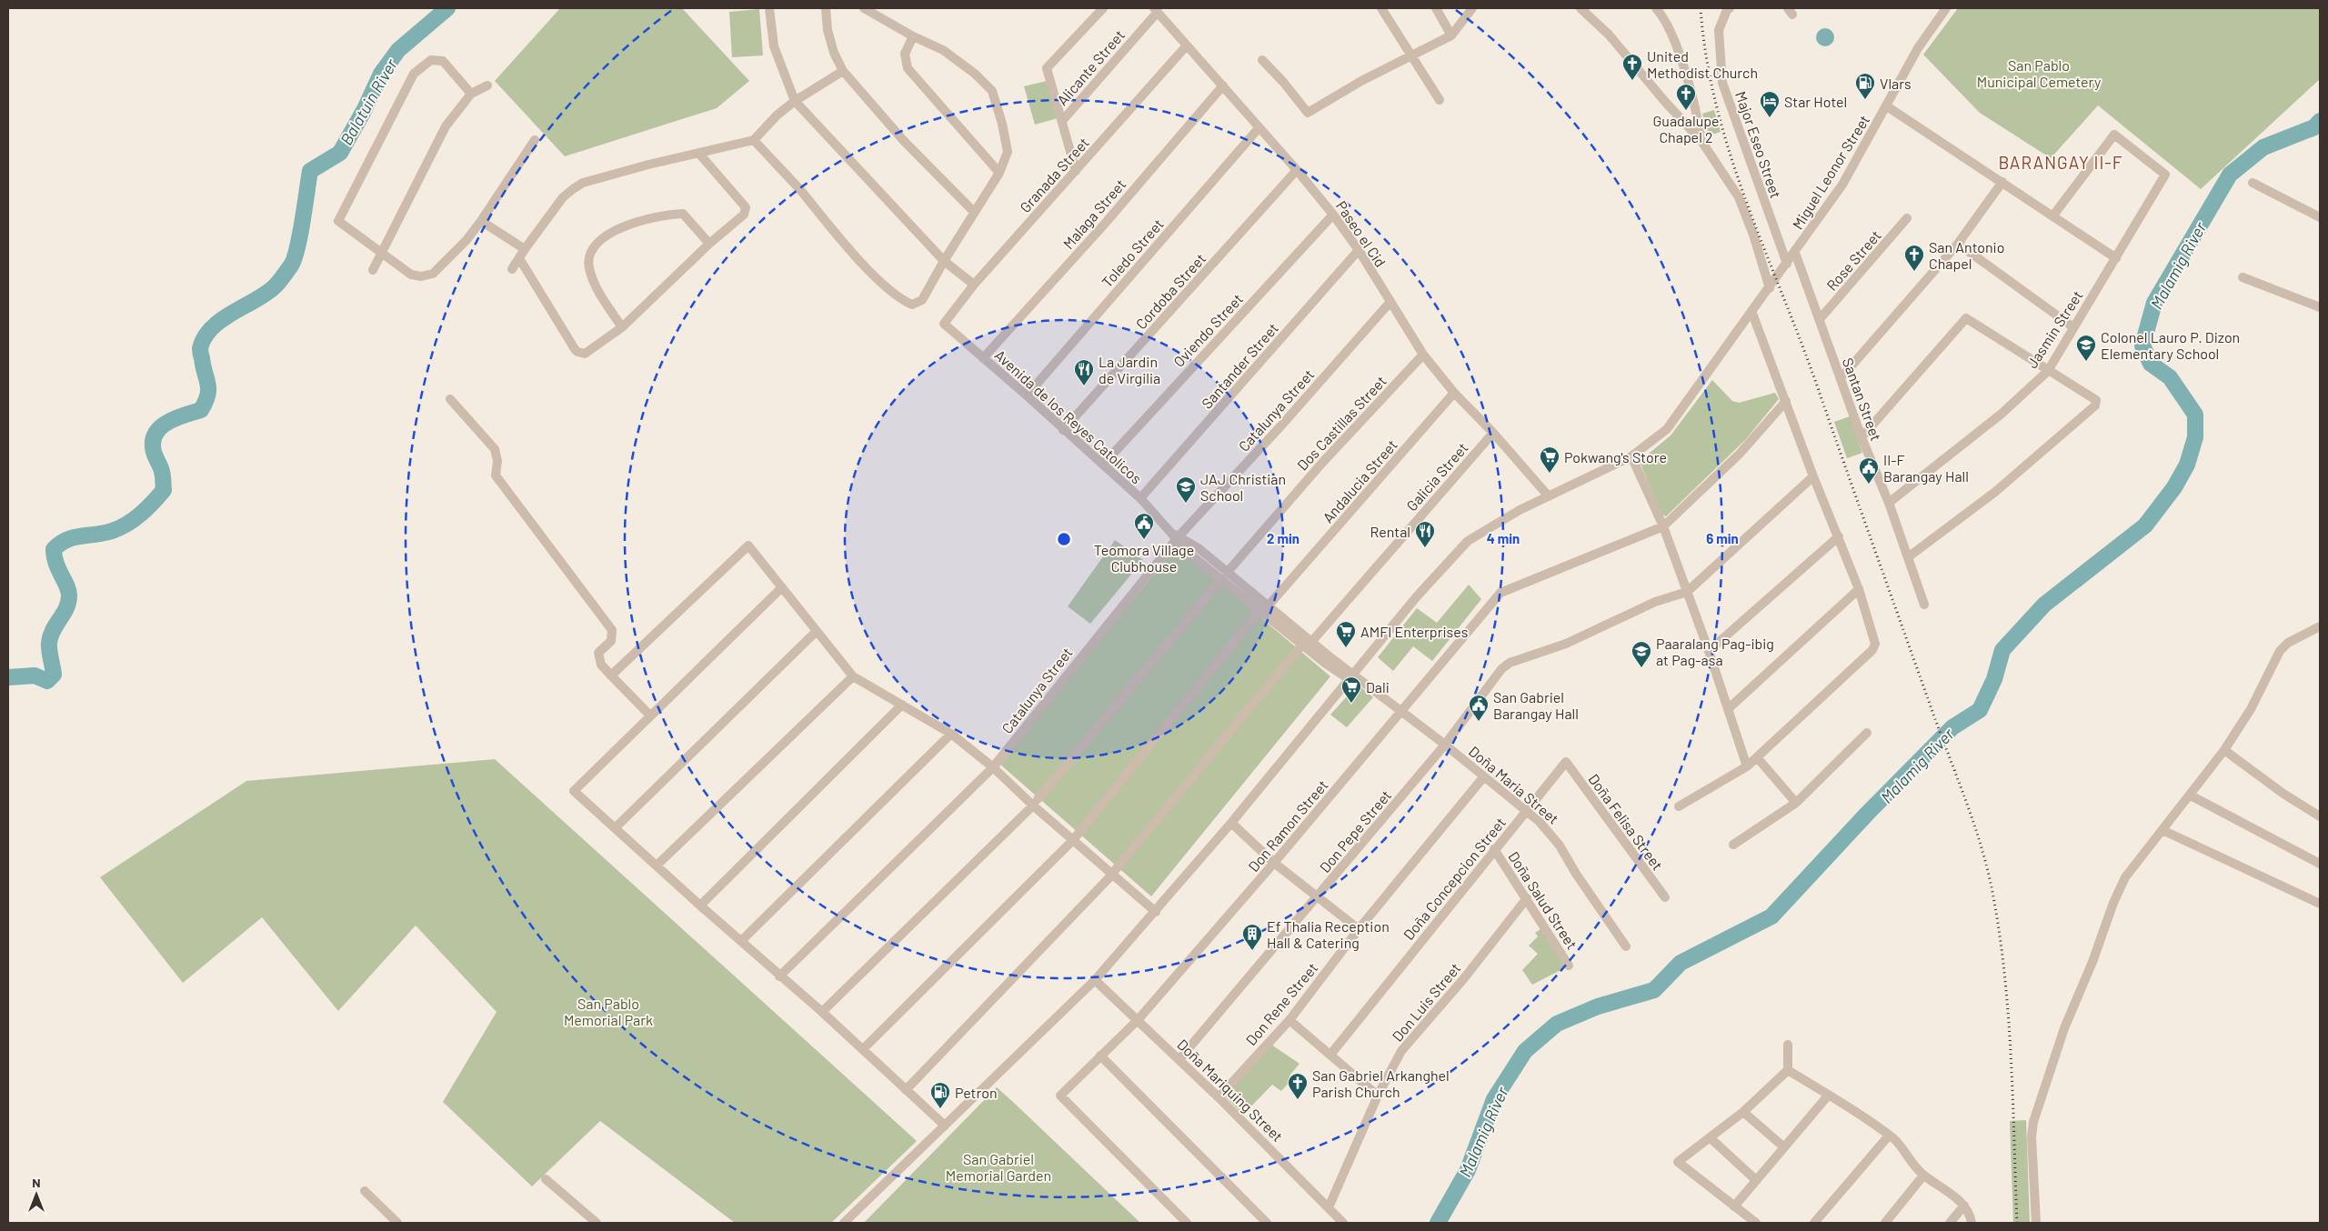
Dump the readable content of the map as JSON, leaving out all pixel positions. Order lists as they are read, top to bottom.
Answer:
{
  "streets": {
    "street": [
      "Alicante Street",
      "Major Eseo Street",
      "Miguel Leonor Street",
      "Granada Street",
      "Malaga Street",
      "Paseo el Cid",
      "Toledo Street",
      "Rose Street",
      "Cordoba Street",
      "Jasmin Street",
      "Oviendo Street",
      "Santander Street",
      "Santan Street",
      "Catalunya Street",
      "Avenida de los Reyes Catolicos",
      "Dos Castillas Street",
      "Galicia Street",
      "Andalucia Street",
      "Doña Maria Street",
      "Doña Felisa Street",
      "Don Ramon Street",
      "Don Pepe Street",
      "Doña Concepcion Street",
      "Doña Salud Street",
      "Don Luis Street",
      "Don Rene Street",
      "Doña Mariquing Street"
    ]
  },
  "crossings": [
    ["Alicante Street", "Paseo el Cid"],
    ["Major Eseo Street", "Miguel Leonor Street"],
    ["Miguel Leonor Street", "Paseo el Cid"],
    ["Miguel Leonor Street", "Santan Street"],
    ["Miguel Leonor Street", "Avenida de los Reyes Catolicos"],
    ["Miguel Leonor Street", "Doña Maria Street"],
    ["Miguel Leonor Street", "Doña Mariquing Street"],
    ["Granada Street", "Paseo el Cid"],
    ["Granada Street", "Avenida de los Reyes Catolicos"],
    ["Malaga Street", "Paseo el Cid"],
    ["Malaga Street", "Avenida de los Reyes Catolicos"],
    ["Paseo el Cid", "Toledo Street"],
    ["Paseo el Cid", "Cordoba Street"],
    ["Paseo el Cid", "Oviendo Street"],
    ["Paseo el Cid", "Santander Street"],
    ["Paseo el Cid", "Catalunya Street"],
    ["Paseo el Cid", "Dos Castillas Street"],
    ["Paseo el Cid", "Galicia Street"],
    ["Paseo el Cid", "Andalucia Street"],
    ["Toledo Street", "Avenida de los Reyes Catolicos"],
    ["Rose Street", "Santan Street"],
    ["Cordoba Street", "Avenida de los Reyes Catolicos"],
    ["Jasmin Street", "Santan Street"],
    ["Oviendo Street", "Avenida de los Reyes Catolicos"],
    ["Santander Street", "Avenida de los Reyes Catolicos"],
    ["Catalunya Street", "Avenida de los Reyes Catolicos"],
    ["Avenida de los Reyes Catolicos", "Dos Castillas Street"],
    ["Avenida de los Reyes Catolicos", "Galicia Street"],
    ["Avenida de los Reyes Catolicos", "Andalucia Street"],
    ["Avenida de los Reyes Catolicos", "Doña Maria Street"],
    ["Doña Maria Street", "Don Ramon Street"],
    ["Doña Maria Street", "Don Pepe Street"],
    ["Doña Maria Street", "Doña Concepcion Street"],
    ["Doña Maria Street", "Don Rene Street"],
    ["Doña Felisa Street", "Doña Concepcion Street"],
    ["Don Ramon Street", "Doña Mariquing Street"],
    ["Don Pepe Street", "Doña Mariquing Street"],
    ["Doña Concepcion Street", "Doña Salud Street"],
    ["Doña Salud Street", "Don Luis Street"],
    ["Don Luis Street", "Doña Mariquing Street"],
    ["Don Rene Street", "Doña Mariquing Street"]
  ],
  "districts": ["BARANGAY II-F"],
  "water": ["Balatuin River", "Malamig River"],
  "parks": ["San Pablo Municipal Cemetery", "San Pablo Memorial Park", "San Gabriel Memorial Garden"],
  "places": {
    "church": [
      "United Methodist Church",
      "Guadalupe Chapel 2",
      "San Antonio Chapel",
      "San Gabriel Arkanghel Parish Church"
    ],
    "fuel station": ["Vlars", "Petron"],
    "hotel": ["Star Hotel"],
    "school or university": ["Colonel Lauro P. Dizon Elementary School", "JAJ Christian School", "Paaralang Pag-ibig at Pag-asa"],
    "restaurant": ["La Jardin de Virgilia", "Rental"],
    "supermarket": ["Pokwang's Store", "AMFI Enterprises", "Dali"],
    "public building": ["II-F Barangay Hall", "Teomora Village Clubhouse", "San Gabriel Barangay Hall"],
    "building": ["Ef Thalia Reception Hall & Catering"]
  },
  "north": "top",
  "rings": ["2 min", "4 min", "6 min"]
}
